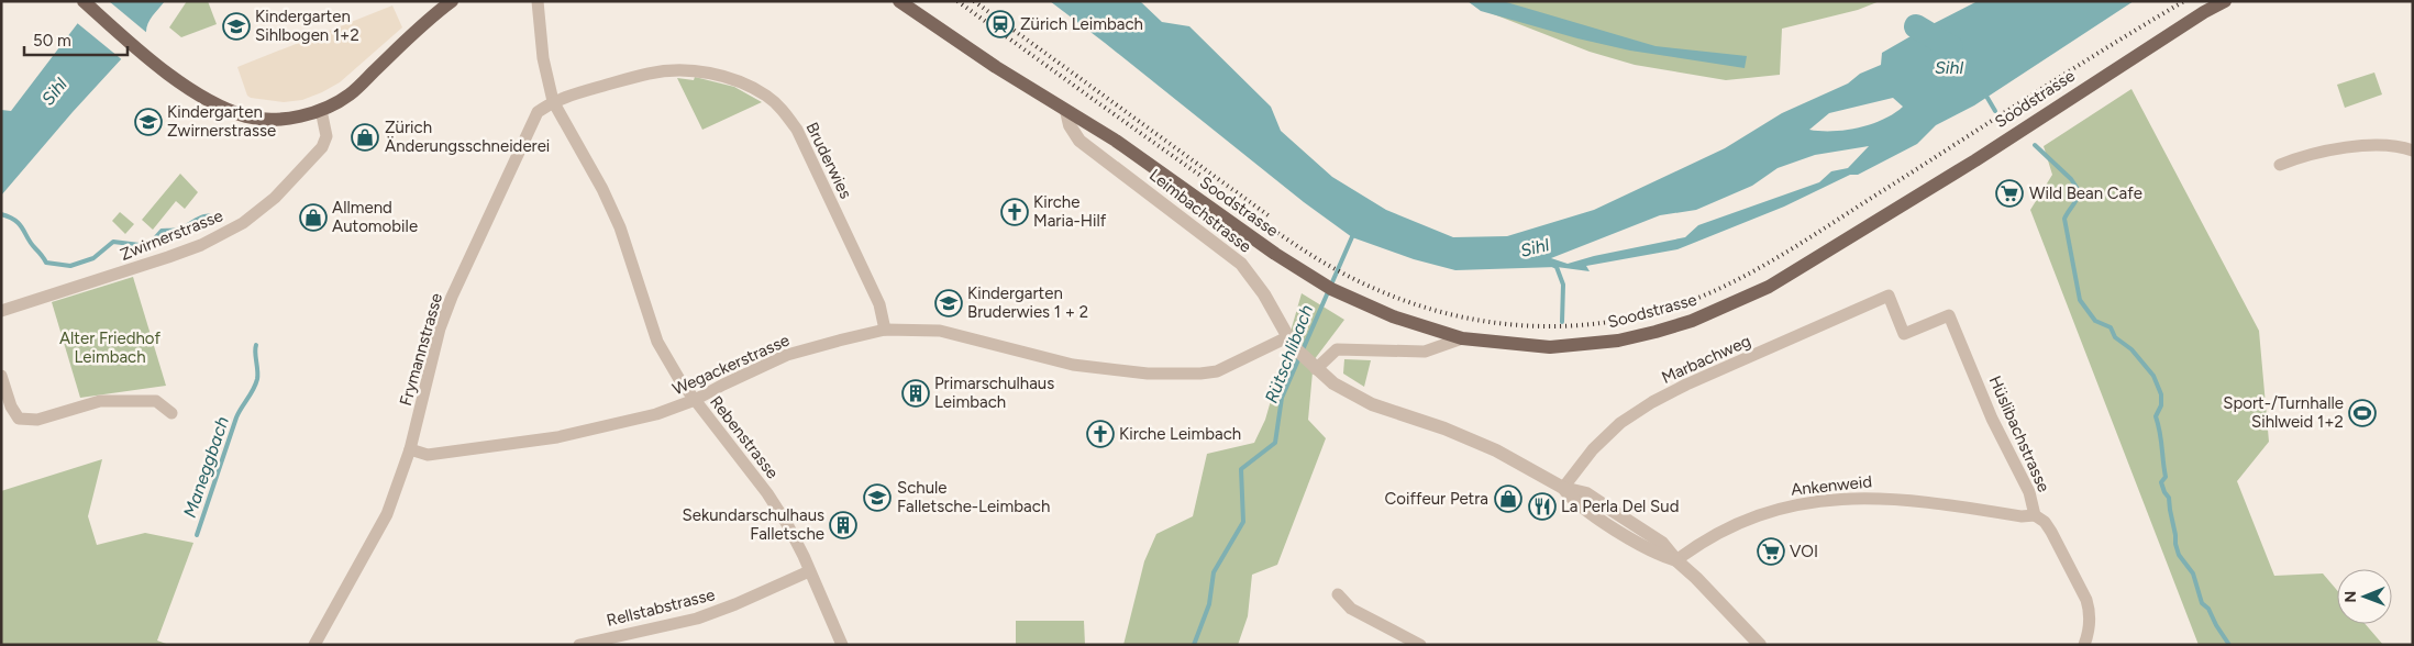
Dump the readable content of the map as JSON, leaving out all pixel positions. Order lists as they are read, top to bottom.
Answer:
{
  "streets": {
    "main road": ["Soodstrasse"],
    "street": [
      "Bruderwies",
      "Leimbachstrasse",
      "Zwirnerstrasse",
      "Frymannstrasse",
      "Marbachweg",
      "Wegackerstrasse",
      "Hüslibachstrasse",
      "Rebenstrasse",
      "Ankenweid",
      "Rellstabstrasse"
    ]
  },
  "crossings": [
    ["Soodstrasse", "Leimbachstrasse"],
    ["Bruderwies", "Frymannstrasse"],
    ["Bruderwies", "Wegackerstrasse"],
    ["Bruderwies", "Rebenstrasse"],
    ["Leimbachstrasse", "Marbachweg"],
    ["Leimbachstrasse", "Wegackerstrasse"],
    ["Leimbachstrasse", "Ankenweid"],
    ["Frymannstrasse", "Wegackerstrasse"],
    ["Frymannstrasse", "Rebenstrasse"],
    ["Marbachweg", "Hüslibachstrasse"],
    ["Wegackerstrasse", "Rebenstrasse"],
    ["Hüslibachstrasse", "Ankenweid"],
    ["Rebenstrasse", "Rellstabstrasse"]
  ],
  "water": ["Sihl", "Rütschlibach", "Maneggbach"],
  "parks": ["Alter Friedhof Leimbach"],
  "places": {
    "station": ["Zürich Leimbach"],
    "school or university": [
      "Kindergarten Sihlbogen 1+2",
      "Kindergarten Zwirnerstrasse",
      "Kindergarten Bruderwies 1 + 2",
      "Schule Falletsche-Leimbach"
    ],
    "shop": ["Zürich Änderungsschneiderei", "Allmend Automobile", "Coiffeur Petra"],
    "supermarket": ["Wild Bean Cafe", "VOI"],
    "church": ["Kirche Maria-Hilf", "Kirche Leimbach"],
    "building": ["Primarschulhaus Leimbach", "Sekundarschulhaus Falletsche"],
    "sports": ["Sport-/Turnhalle Sihlweid 1+2"],
    "restaurant": ["La Perla Del Sud"]
  },
  "scale_bar": "50 m",
  "north": "left"
}
